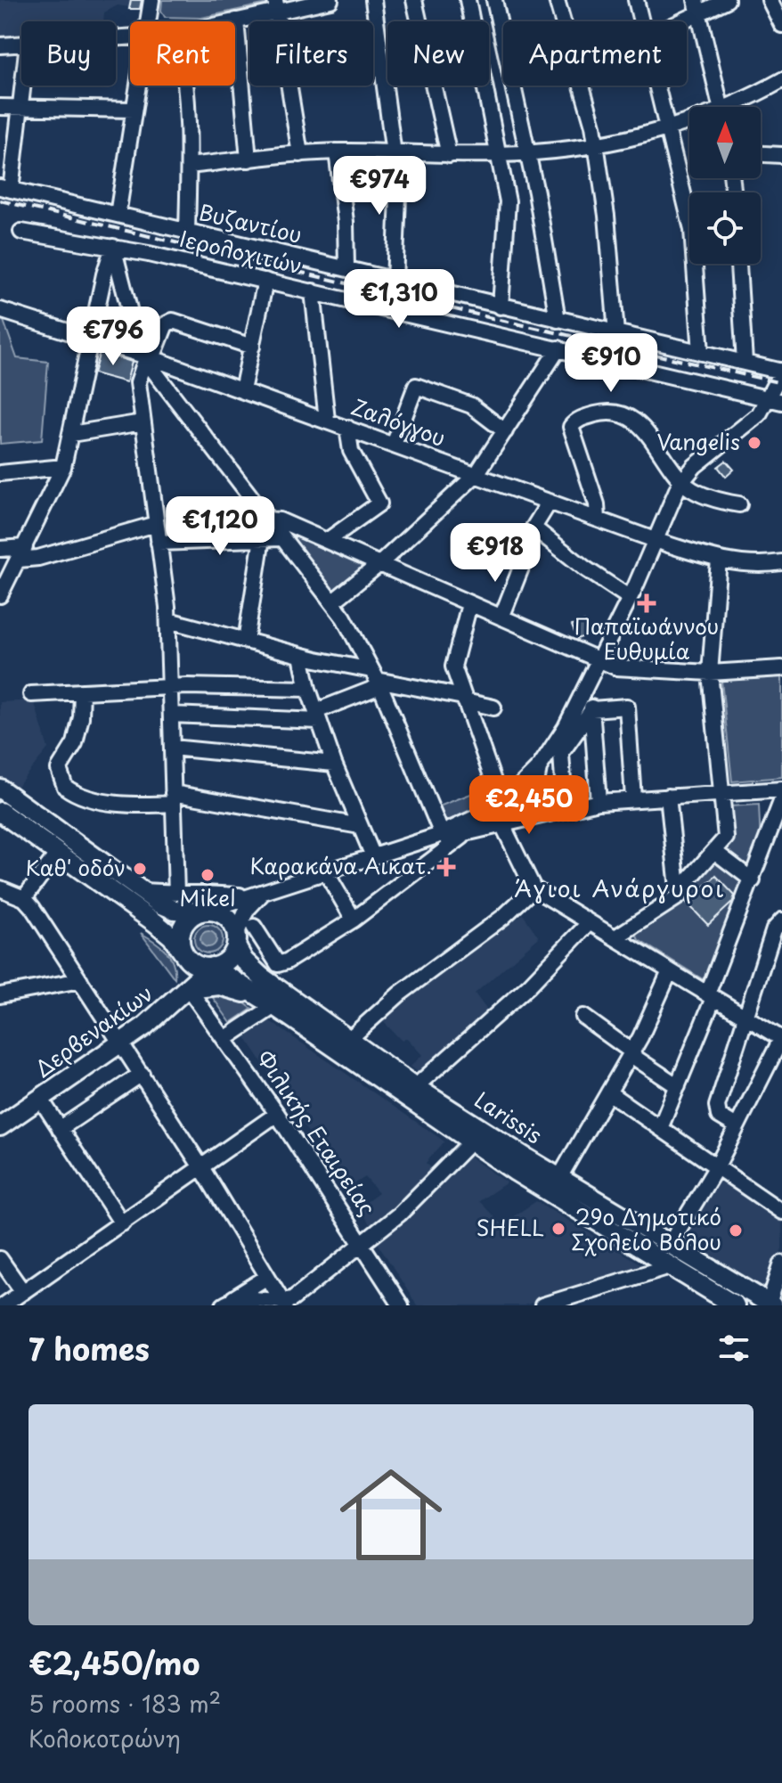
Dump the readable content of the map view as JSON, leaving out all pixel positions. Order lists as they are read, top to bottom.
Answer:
{
  "streets": {
    "main road": ["Δερβενακίων", "Larissis"],
    "street": [
      "Βυζαντίου",
      "Ιερολοχιτών",
      "Ζαλόγγου",
      "Φιλικής Εταιρείας"
    ]
  },
  "crossings": [
    ["Δερβενακίων", "Larissis"],
    ["Δερβενακίων", "Φιλικής Εταιρείας"]
  ],
  "districts": ["Άγιοι Ανάργυροι"],
  "places": {
    "other": [
      "Vangelis",
      "Καθ' οδόν",
      "Mikel",
      "SHELL",
      "29ο Δημοτικό Σχολείο Βόλου"
    ],
    "health": ["Παπαϊωάννου Ευθυμία", "Καρακάνα Αικατ."]
  },
  "north": "top",
  "page": {
    "chip": [
      "Buy",
      "Rent",
      "Filters",
      "New",
      "Apartment"
    ],
    "price": [
      "€974",
      "€1,310",
      "€796",
      "€910",
      "€1,120",
      "€918",
      "€2,450"
    ],
    "heading": "7 homes",
    "list": [
      {
        "name": "€2,450/mo",
        "note": "5 rooms · 183 m² · Κολοκοτρώνη"
      }
    ]
  }
}
